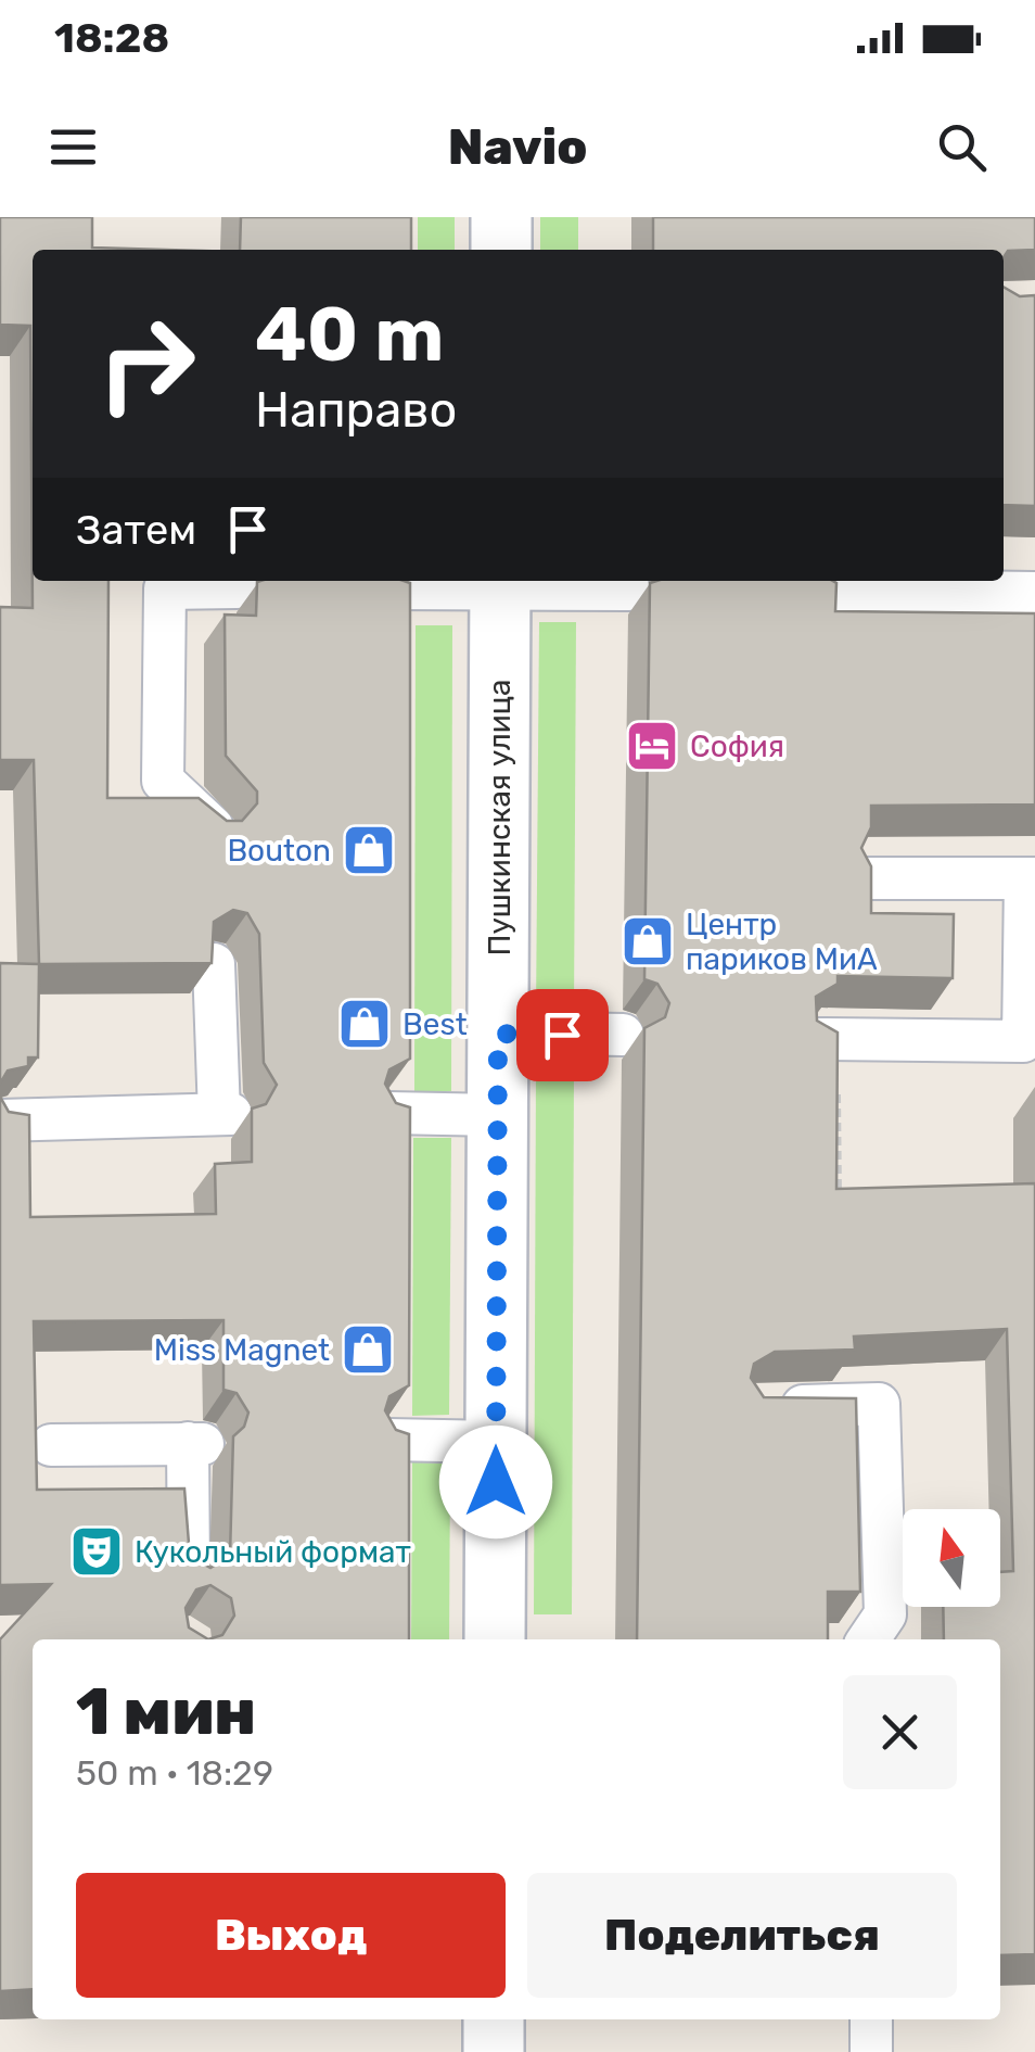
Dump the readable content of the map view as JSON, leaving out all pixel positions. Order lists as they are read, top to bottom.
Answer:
{
  "streets": {
    "street": ["Пушкинская улица"]
  },
  "places": {
    "hotel": ["София"],
    "shop": [
      "Bouton",
      "Центр париков МиА",
      "Best",
      "Miss Magnet"
    ],
    "theatre": ["Кукольный формат"]
  },
  "north": "top",
  "page": {
    "status": "18:28",
    "header": "Navio",
    "turn": ["40 m", "Направо"],
    "then": "Затем",
    "heading": ["1 мин", "50 m · 18:29"],
    "buttons": ["Выход", "Поделиться"]
  }
}
